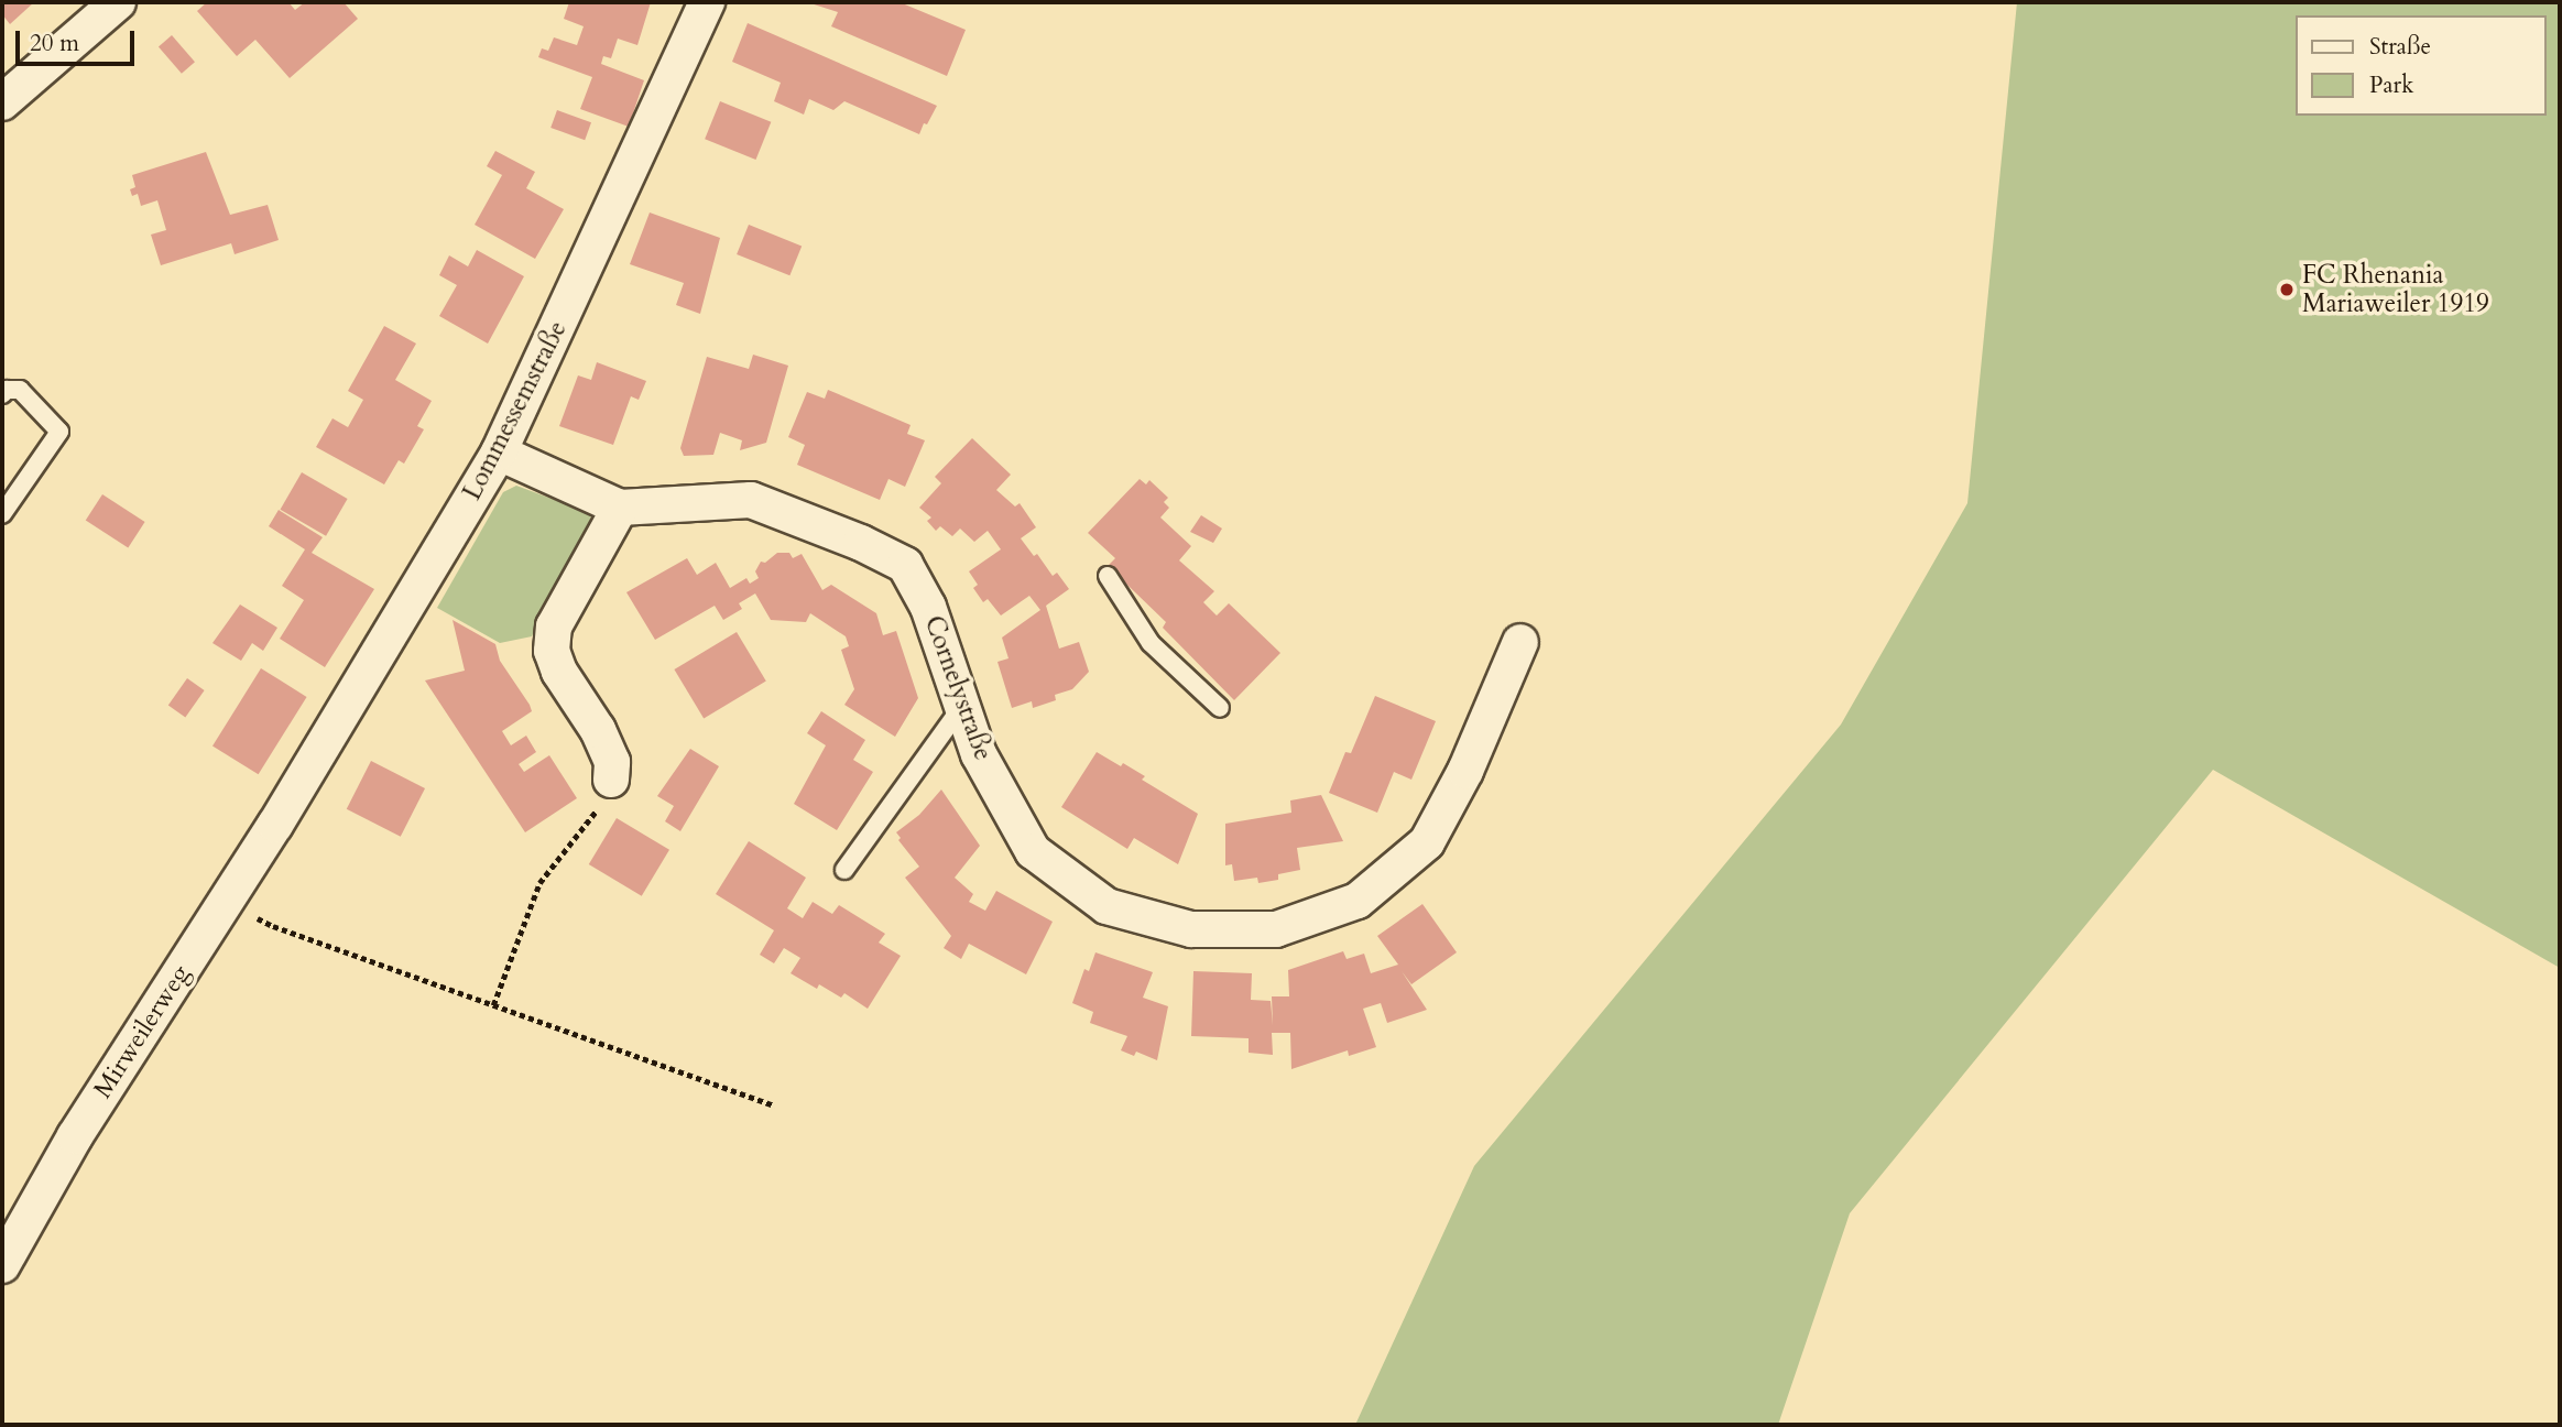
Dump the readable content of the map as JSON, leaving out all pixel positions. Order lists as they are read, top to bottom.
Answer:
{
  "streets": {
    "street": ["Lommessemstraße", "Cornelystraße", "Mirweilerweg"]
  },
  "crossings": [
    ["Lommessemstraße", "Cornelystraße"],
    ["Lommessemstraße", "Mirweilerweg"]
  ],
  "places": ["FC Rhenania Mariaweiler 1919"],
  "legend": ["Straße", "Park"],
  "scale_bar": "20 m"
}
